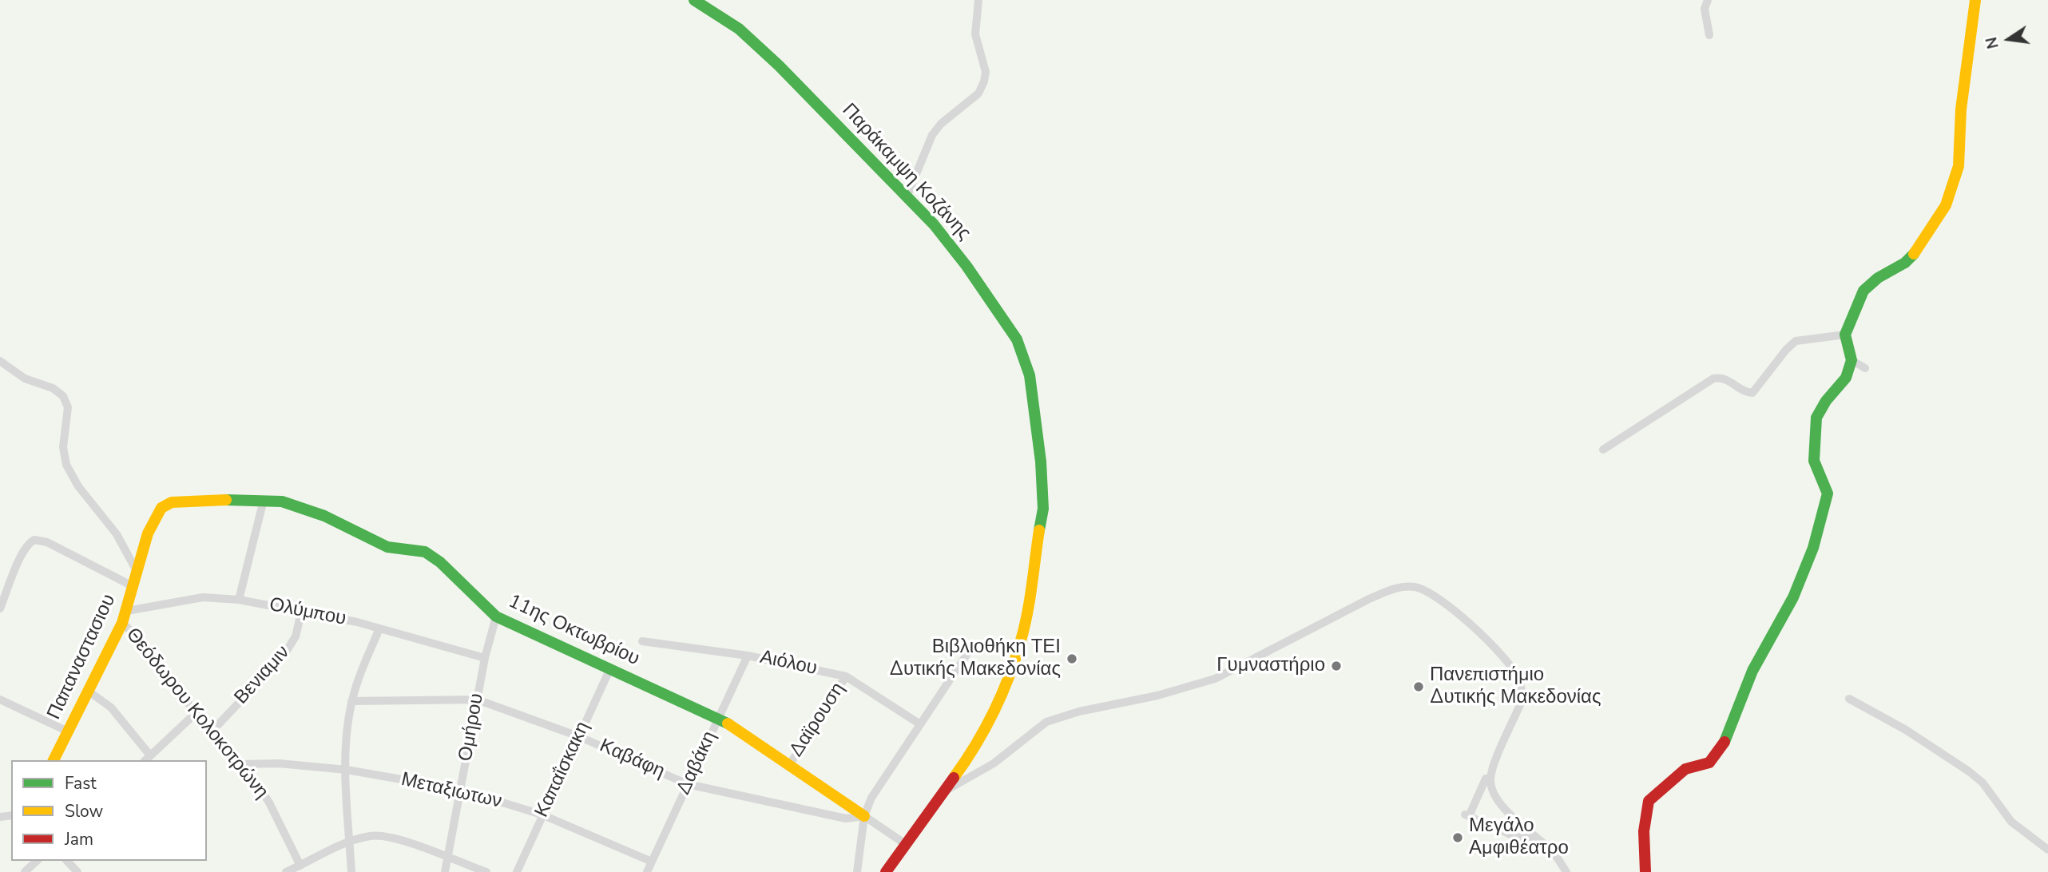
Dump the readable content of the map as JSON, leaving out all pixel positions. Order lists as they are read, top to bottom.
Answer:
{
  "streets": {
    "street": [
      "Παράκαμψη Κοζάνης",
      "Ολύμπου",
      "11ης Οκτωβρίου",
      "Παπαναστασιου",
      "Αιόλου",
      "Βενιαμιν",
      "Θεόδωρου Κολοκοτρώνη",
      "Δαϊρουση",
      "Ομήρου",
      "Καβάφη",
      "Δαβάκη",
      "Καπαΐσκακη",
      "Μεταξιωτων"
    ]
  },
  "crossings": [
    ["Ολύμπου", "Παπαναστασιου"],
    ["Ολύμπου", "Βενιαμιν"],
    ["Ολύμπου", "Ομήρου"],
    ["11ης Οκτωβρίου", "Παπαναστασιου"],
    ["11ης Οκτωβρίου", "Δαϊρουση"],
    ["11ης Οκτωβρίου", "Ομήρου"],
    ["11ης Οκτωβρίου", "Καβάφη"],
    ["11ης Οκτωβρίου", "Δαβάκη"],
    ["11ης Οκτωβρίου", "Καπαΐσκακη"],
    ["Παπαναστασιου", "Θεόδωρου Κολοκοτρώνη"],
    ["Αιόλου", "Δαϊρουση"],
    ["Αιόλου", "Δαβάκη"],
    ["Βενιαμιν", "Θεόδωρου Κολοκοτρώνη"],
    ["Θεόδωρου Κολοκοτρώνη", "Μεταξιωτων"],
    ["Ομήρου", "Καβάφη"],
    ["Ομήρου", "Μεταξιωτων"],
    ["Καβάφη", "Δαβάκη"],
    ["Καβάφη", "Καπαΐσκακη"],
    ["Δαβάκη", "Μεταξιωτων"],
    ["Καπαΐσκακη", "Μεταξιωτων"]
  ],
  "places": [
    "Βιβλιοθήκη ΤΕΙ Δυτικής Μακεδονίας",
    "Γυμναστήριο",
    "Πανεπιστήμιο Δυτικής Μακεδονίας",
    "Μεγάλο Αμφιθέατρο"
  ],
  "legend": ["Fast", "Slow", "Jam"],
  "north": "left"
}
